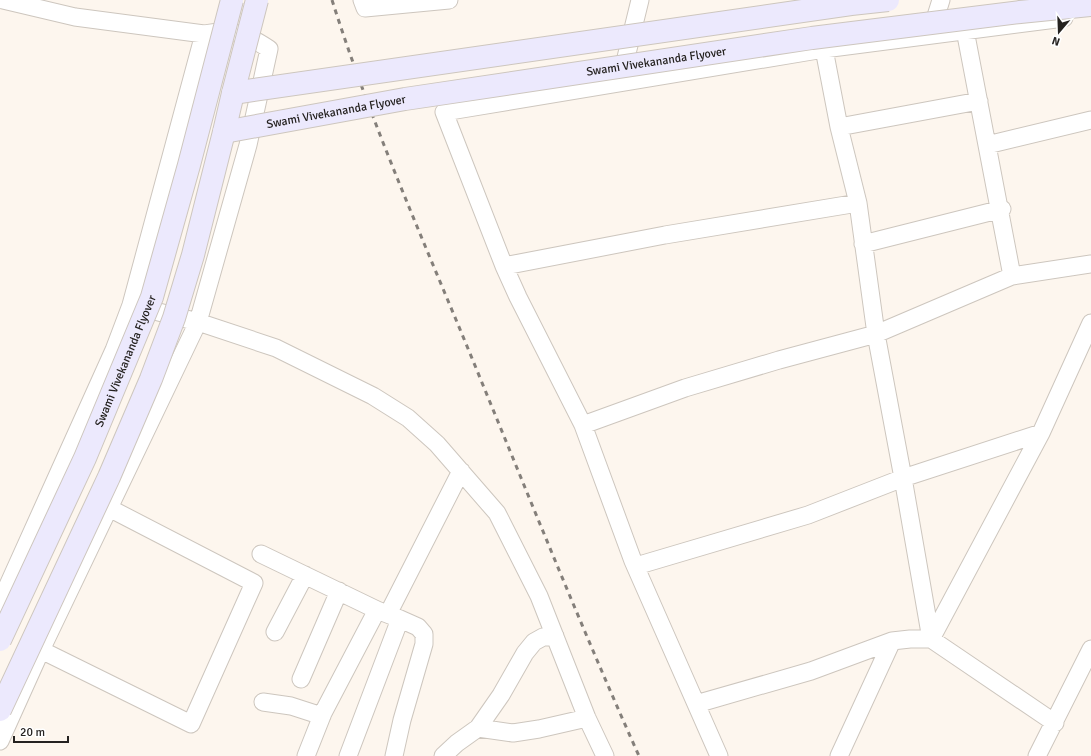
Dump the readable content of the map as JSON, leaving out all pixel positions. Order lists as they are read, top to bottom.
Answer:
{
  "streets": {
    "main road": ["Swami Vivekananda Flyover"]
  },
  "scale_bar": "20 m",
  "north": "bottom"
}
